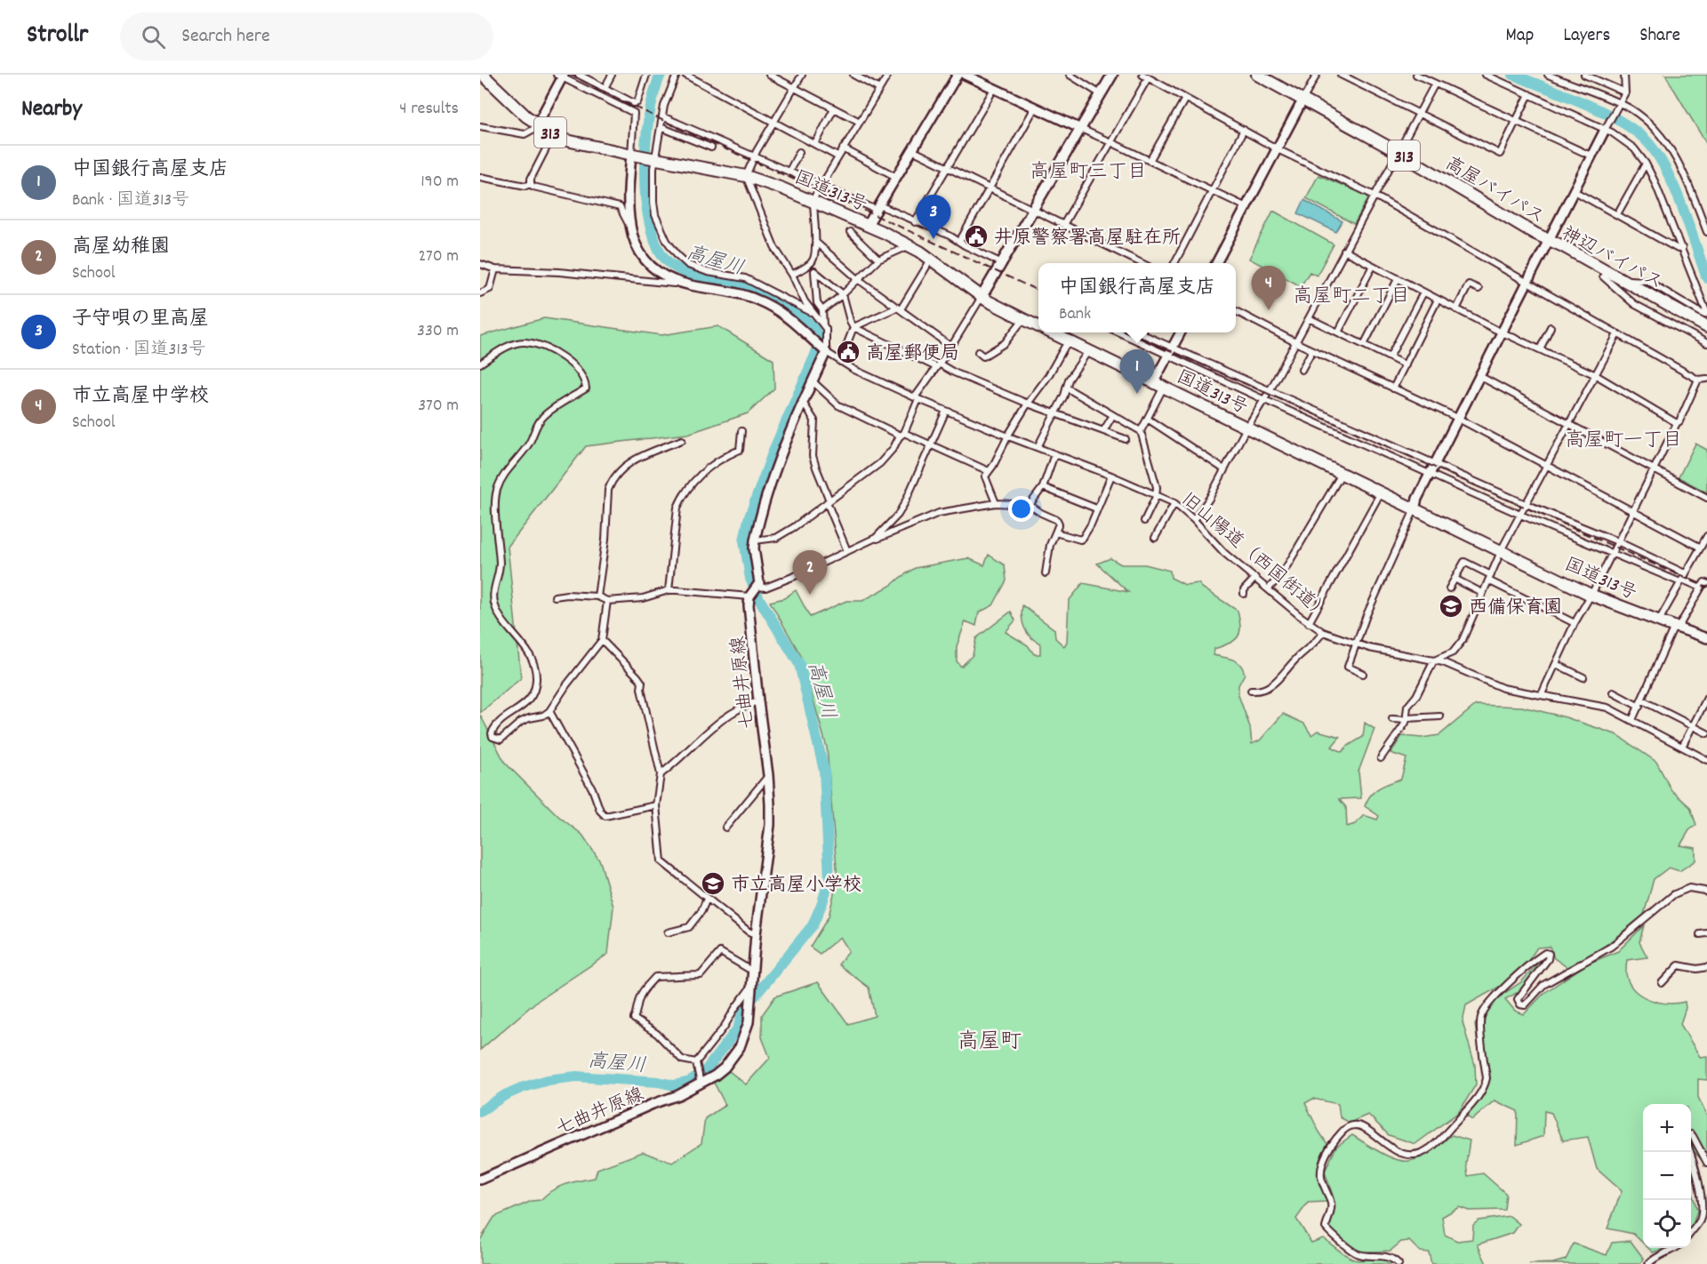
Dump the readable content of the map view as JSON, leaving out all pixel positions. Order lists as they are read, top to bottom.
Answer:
{
  "streets": {
    "highway": [
      "313",
      "高屋バイパス",
      "国道313号",
      "神辺バイパス"
    ],
    "main road": ["七曲井原線"],
    "street": ["旧山陽道（西国街道）"]
  },
  "crossings": [
    ["高屋バイパス", "神辺バイパス"],
    ["旧山陽道（西国街道）", "七曲井原線"]
  ],
  "districts": [
    "高屋町三丁目",
    "高屋町二丁目",
    "高屋町一丁目",
    "高屋町"
  ],
  "water": ["高屋川"],
  "places": {
    "public building": ["井原警察署高屋駐在所", "高屋郵便局"],
    "school or university": ["西備保育園", "市立高屋小学校"]
  },
  "page": {
    "header": "Strollr",
    "search": "Search here",
    "nav": ["Map", "Layers", "Share"],
    "heading": ["Nearby", "4 results"],
    "list": [
      {
        "mark": "1",
        "name": "中国銀行高屋支店",
        "note": "Bank · 国道313号",
        "value": "190 m"
      },
      {
        "mark": "2",
        "name": "高屋幼稚園",
        "note": "School",
        "value": "270 m"
      },
      {
        "mark": "3",
        "name": "子守唄の里高屋",
        "note": "Station · 国道313号",
        "value": "330 m"
      },
      {
        "mark": "4",
        "name": "市立高屋中学校",
        "note": "School",
        "value": "370 m"
      }
    ],
    "pins": [
      "3",
      "4",
      "1",
      "2"
    ],
    "popup": ["中国銀行高屋支店", "Bank"],
    "map_buttons": ["+", "−"]
  }
}
